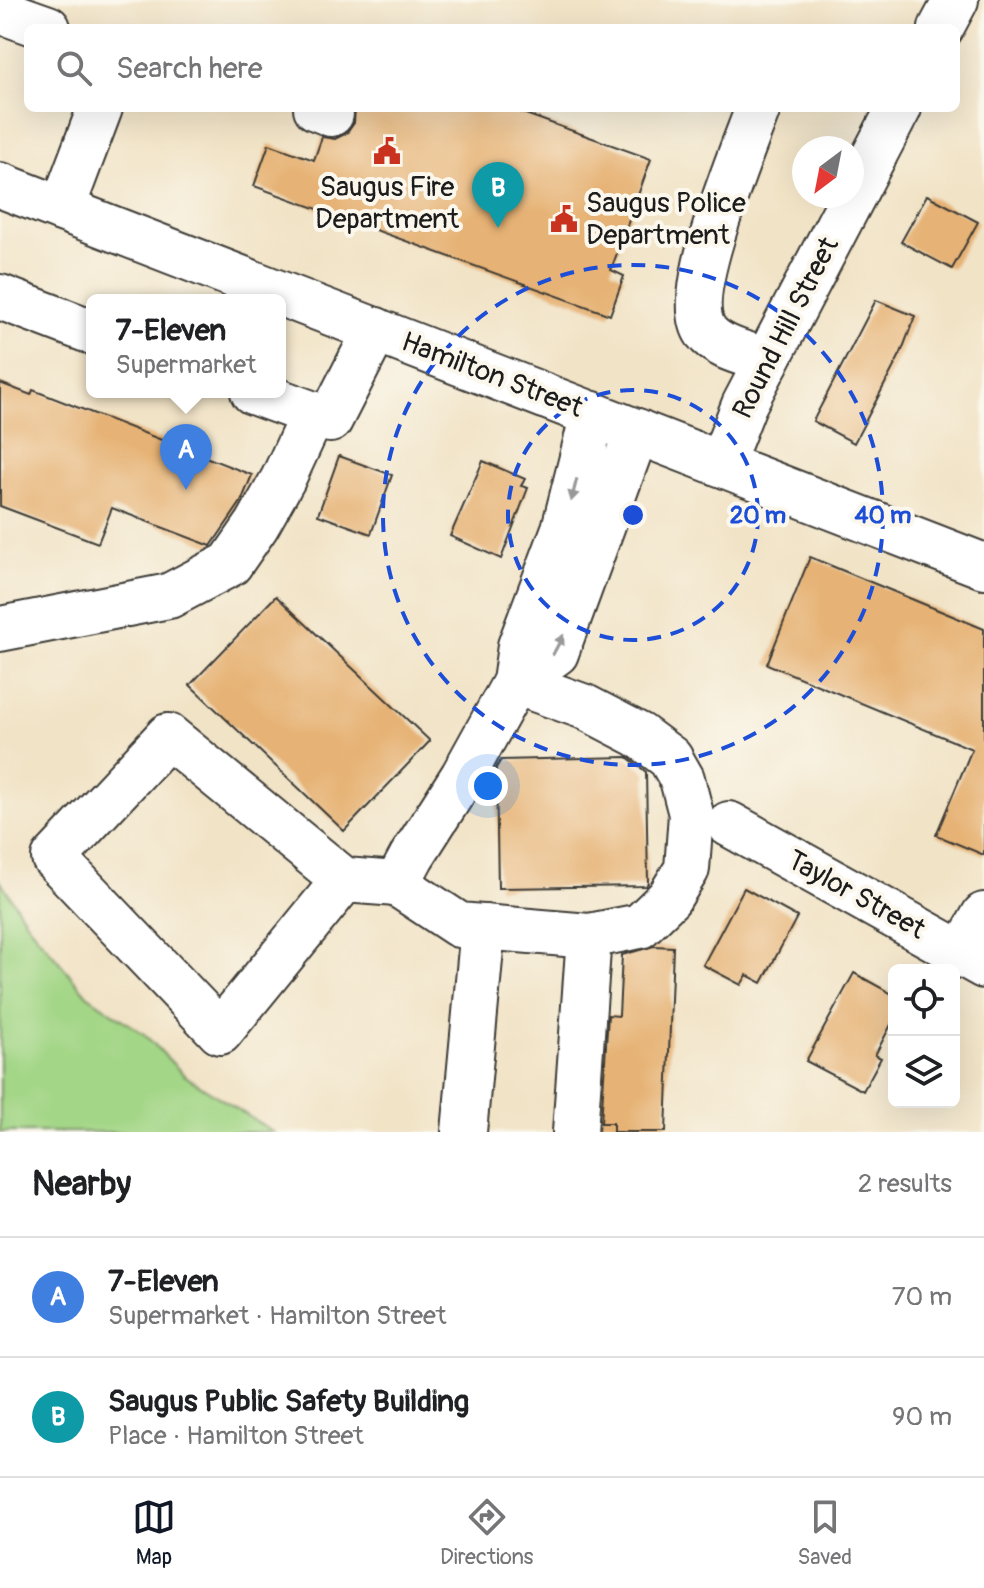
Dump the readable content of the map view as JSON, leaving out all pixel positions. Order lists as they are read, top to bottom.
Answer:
{
  "streets": {
    "main road": ["Round Hill Street", "Hamilton Street", "Taylor Street"]
  },
  "crossings": [
    ["Round Hill Street", "Hamilton Street"]
  ],
  "places": {
    "public building": ["Saugus Fire Department", "Saugus Police Department"]
  },
  "north": "bottom left",
  "page": {
    "search": "Search here",
    "pins": ["B", "A"],
    "popup": ["7-Eleven", "Supermarket"],
    "heading": ["Nearby", "2 results"],
    "list": [
      {
        "mark": "A",
        "name": "7-Eleven",
        "note": "Supermarket · Hamilton Street",
        "value": "70 m"
      },
      {
        "mark": "B",
        "name": "Saugus Public Safety Building",
        "note": "Place · Hamilton Street",
        "value": "90 m"
      }
    ],
    "nav": ["Map", "Directions", "Saved"]
  },
  "rings": ["20 m", "40 m"]
}
